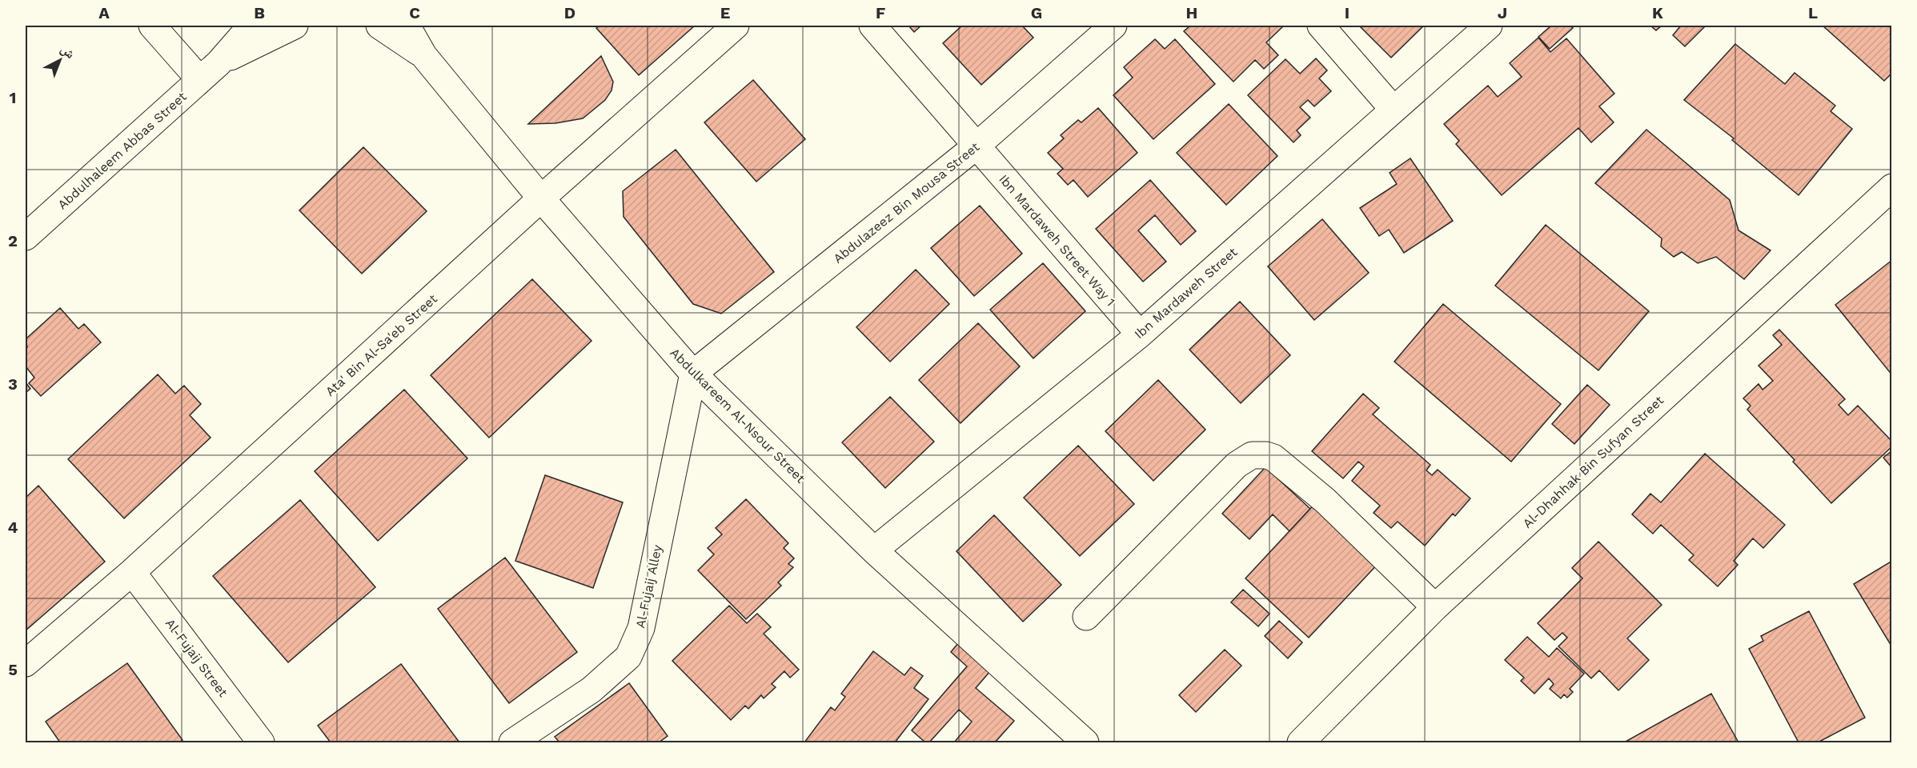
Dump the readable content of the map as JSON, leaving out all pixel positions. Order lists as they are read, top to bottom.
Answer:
{
  "streets": {
    "street": [
      "Abdulhaleem Abbas Street",
      "Abdulazeez Bin Mousa Street",
      "Ibn Mardaweh Street Way 1",
      "Ibn Mardaweh Street",
      "Ata' Bin Al-Sa'eb Street",
      "Abdulkareem Al-Nsour Street",
      "Al-Dhahhak Bin Sufyan Street",
      "Al-Fujaij Alley",
      "Al-Fujaij Street"
    ]
  },
  "crossings": [
    ["Abdulazeez Bin Mousa Street", "Ibn Mardaweh Street Way 1"],
    ["Abdulazeez Bin Mousa Street", "Abdulkareem Al-Nsour Street"],
    ["Abdulazeez Bin Mousa Street", "Al-Fujaij Alley"],
    ["Ibn Mardaweh Street Way 1", "Ibn Mardaweh Street"],
    ["Ibn Mardaweh Street", "Abdulkareem Al-Nsour Street"],
    ["Ata' Bin Al-Sa'eb Street", "Abdulkareem Al-Nsour Street"],
    ["Ata' Bin Al-Sa'eb Street", "Al-Fujaij Street"],
    ["Abdulkareem Al-Nsour Street", "Al-Fujaij Alley"]
  ],
  "north": "top right",
  "grid": {
    "columns": [
      "A",
      "B",
      "C",
      "D",
      "E",
      "F",
      "G",
      "H",
      "I",
      "J",
      "K",
      "L"
    ],
    "rows": [
      "1",
      "2",
      "3",
      "4",
      "5"
    ]
  }
}
